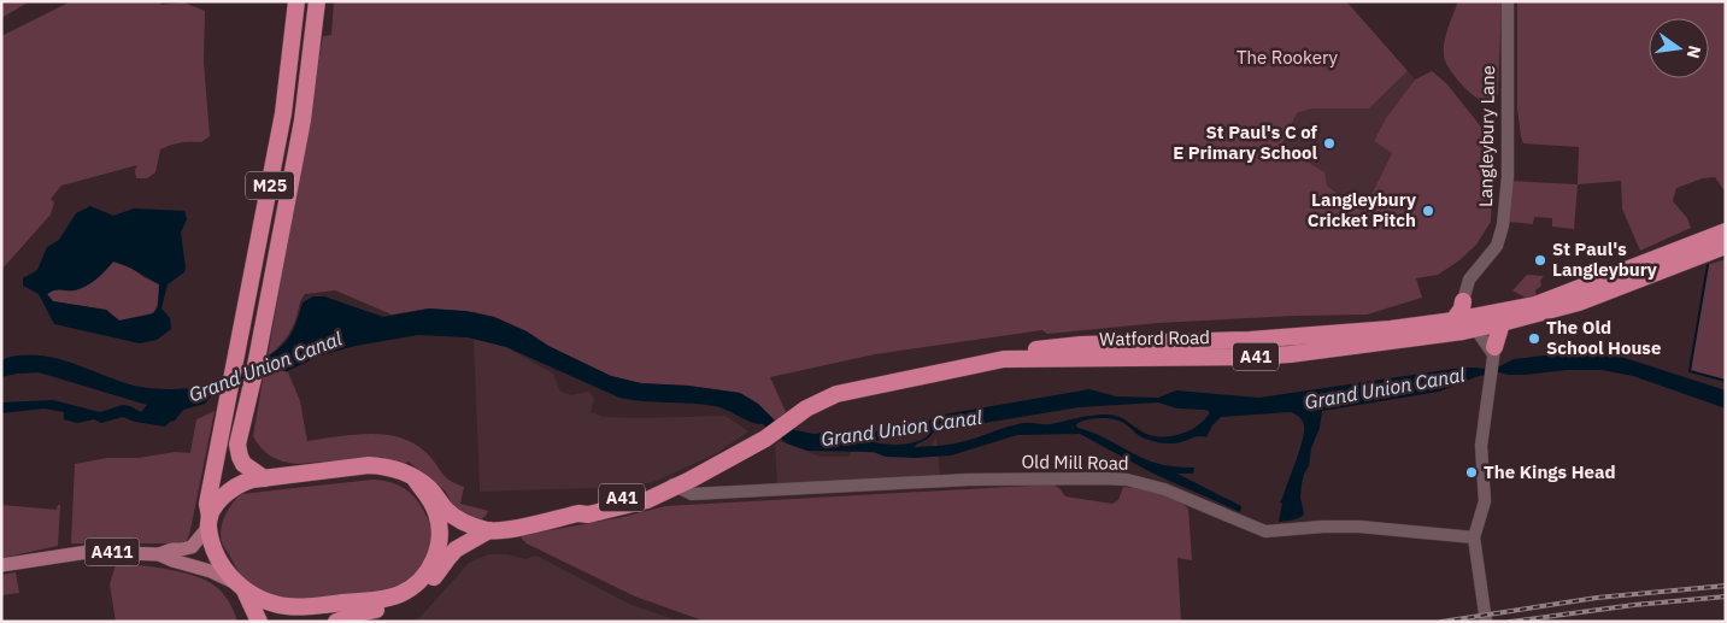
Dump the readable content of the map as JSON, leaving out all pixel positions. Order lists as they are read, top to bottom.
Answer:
{
  "streets": {
    "highway": ["M25", "Watford Road", "A41"],
    "main road": ["A411"],
    "street": ["Langleybury Lane", "Old Mill Road"]
  },
  "crossings": [
    ["M25", "A41"],
    ["M25", "A411"],
    ["Watford Road", "A41"],
    ["Watford Road", "Old Mill Road"],
    ["A41", "Old Mill Road"],
    ["A41", "A411"]
  ],
  "water": ["Grand Union Canal"],
  "parks": ["The Rookery"],
  "places": [
    "St Paul's C of E Primary School",
    "Langleybury Cricket Pitch",
    "St Paul's Langleybury",
    "The Old School House",
    "The Kings Head"
  ],
  "north": "right"
}
